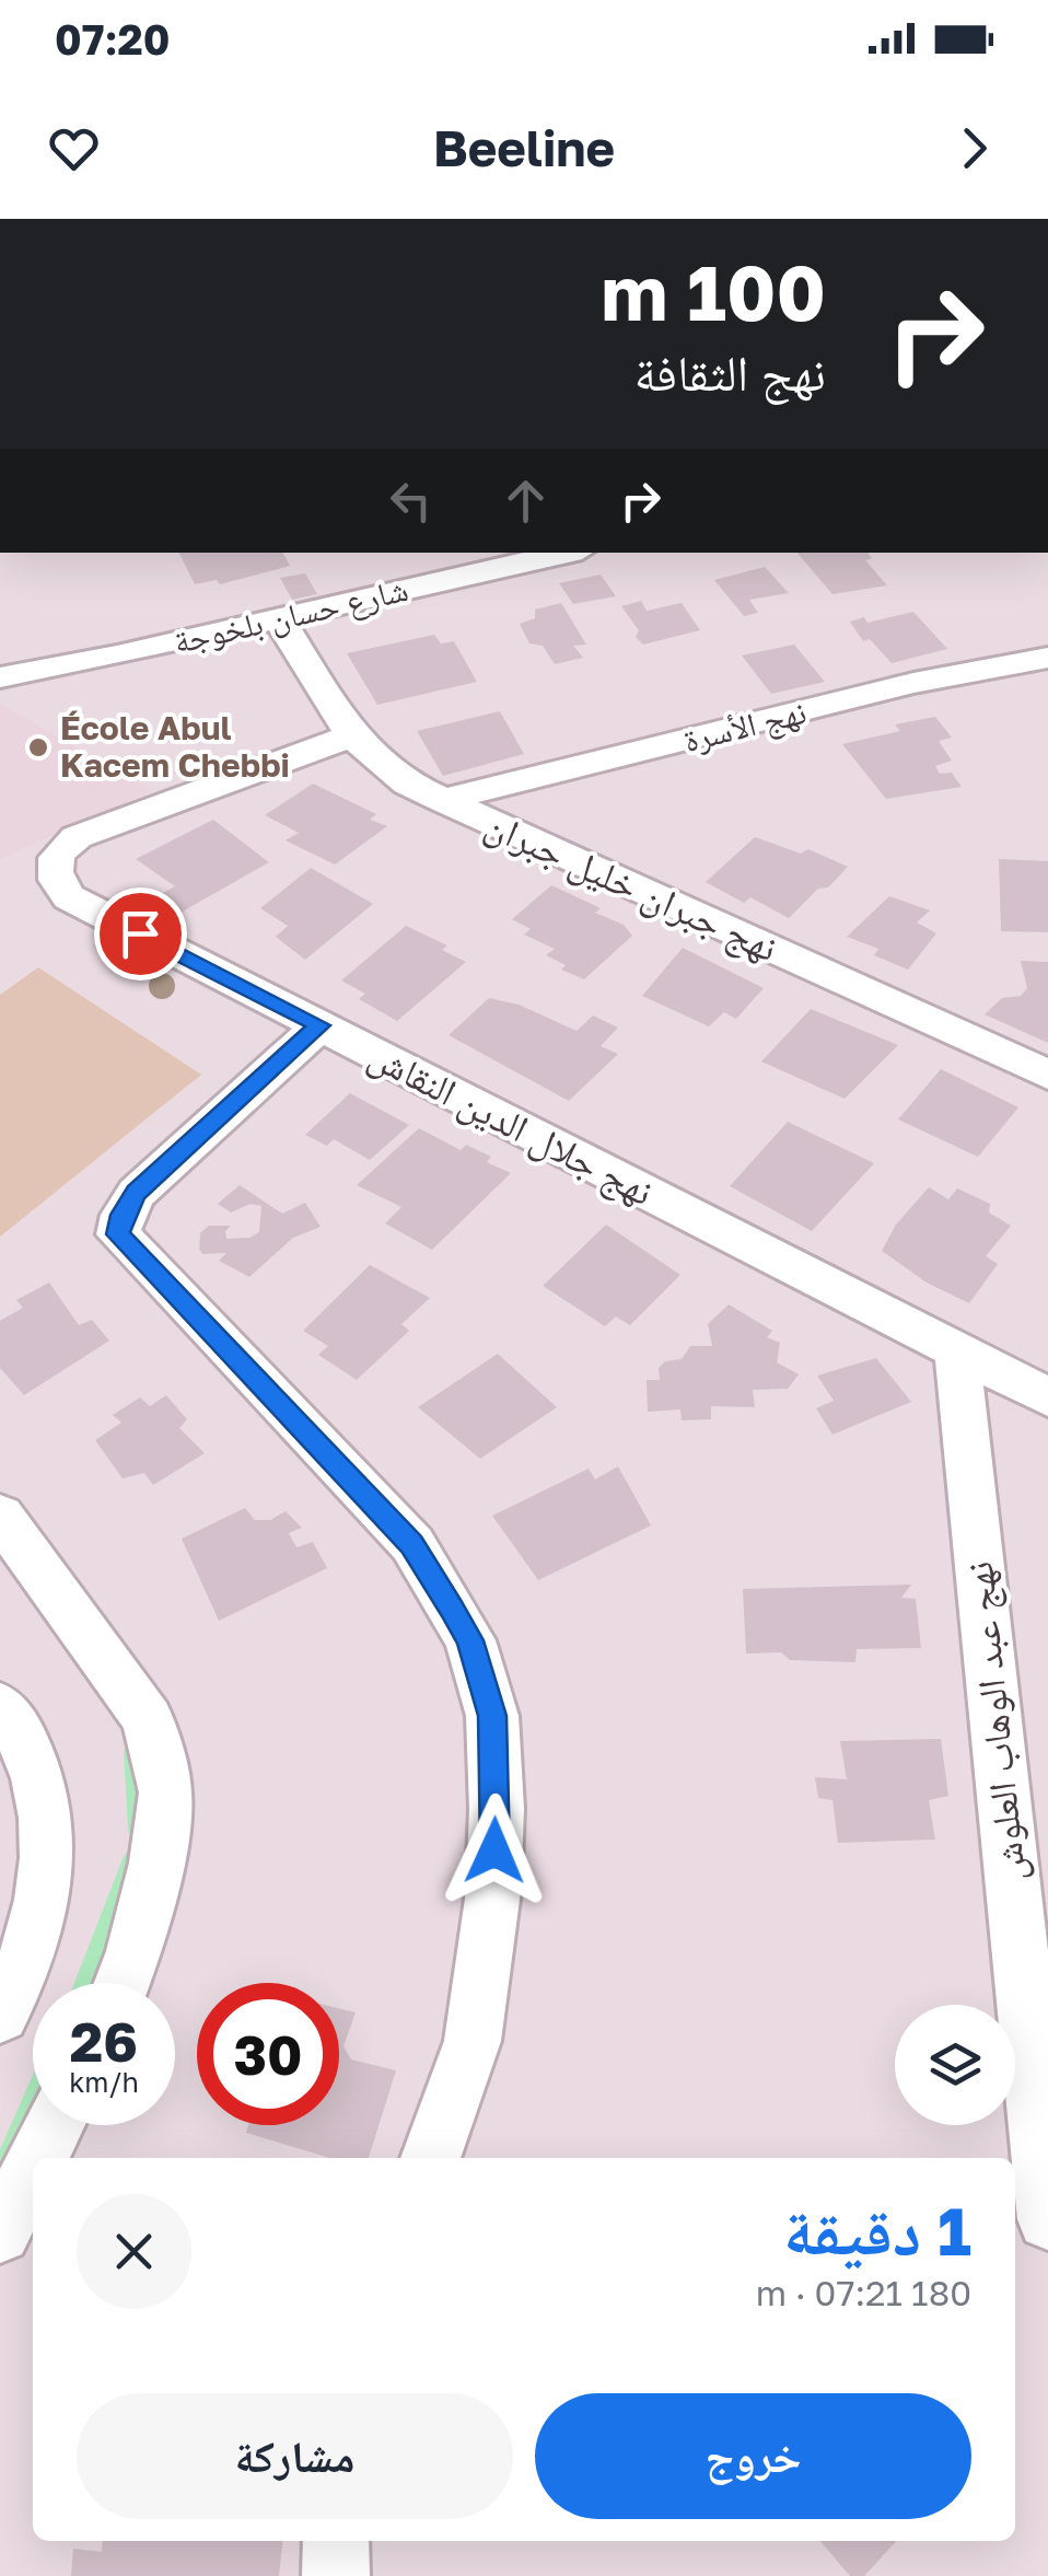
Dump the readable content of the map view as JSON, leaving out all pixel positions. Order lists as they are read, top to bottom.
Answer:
{
  "streets": {
    "street": [
      "شارع حسان بلخوجة",
      "نهج الأسرة",
      "نهج جبران خليل جبران",
      "نهج جلال الدين النقاش",
      "نهج عبد الوهاب العلوش"
    ]
  },
  "crossings": [
    ["شارع حسان بلخوجة", "نهج جبران خليل جبران"],
    ["نهج الأسرة", "نهج جبران خليل جبران"],
    ["نهج جبران خليل جبران", "نهج جلال الدين النقاش"],
    ["نهج جلال الدين النقاش", "نهج عبد الوهاب العلوش"]
  ],
  "places": ["École Abul Kacem Chebbi"],
  "page": {
    "status": "07:20",
    "header": "Beeline",
    "turn": ["100 m", "نهج الثقافة"],
    "speed": "26 km/h",
    "limit": "30",
    "heading": ["1 دقيقة", "180 m · 07:21"],
    "buttons": ["خروج", "مشاركة"]
  }
}
